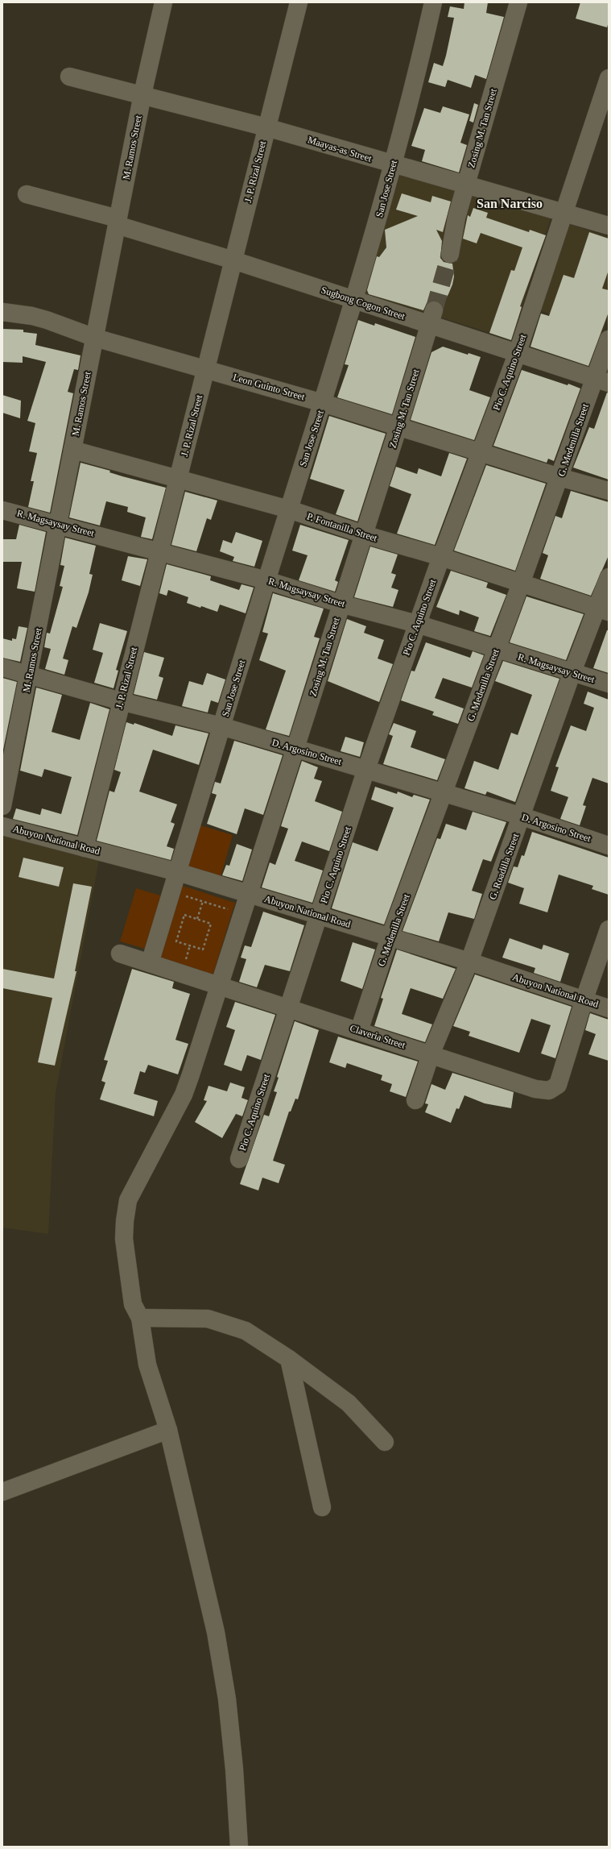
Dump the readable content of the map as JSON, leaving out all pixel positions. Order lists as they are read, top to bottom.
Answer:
{
  "streets": {
    "street": [
      "Zosing M. Tan Street",
      "M. Ramos Street",
      "Maayas-as Street",
      "J. P. Rizal Street",
      "San Jose Street",
      "Sugbong Cogon Street",
      "Pio C. Aquino Street",
      "Leon Guinto Street",
      "G. Medenilla Street",
      "R. Magsaysay Street",
      "P. Fontanilla Street",
      "D. Argosino Street",
      "Abuyon National Road",
      "G. Roadilla Street",
      "Claveria Street"
    ]
  },
  "crossings": [
    ["Zosing M. Tan Street", "Maayas-as Street"],
    ["Zosing M. Tan Street", "Sugbong Cogon Street"],
    ["Zosing M. Tan Street", "Leon Guinto Street"],
    ["Zosing M. Tan Street", "R. Magsaysay Street"],
    ["Zosing M. Tan Street", "P. Fontanilla Street"],
    ["Zosing M. Tan Street", "D. Argosino Street"],
    ["Zosing M. Tan Street", "Abuyon National Road"],
    ["Zosing M. Tan Street", "Claveria Street"],
    ["M. Ramos Street", "Maayas-as Street"],
    ["M. Ramos Street", "Sugbong Cogon Street"],
    ["M. Ramos Street", "Leon Guinto Street"],
    ["M. Ramos Street", "R. Magsaysay Street"],
    ["M. Ramos Street", "P. Fontanilla Street"],
    ["M. Ramos Street", "D. Argosino Street"],
    ["Maayas-as Street", "J. P. Rizal Street"],
    ["Maayas-as Street", "San Jose Street"],
    ["Maayas-as Street", "Pio C. Aquino Street"],
    ["J. P. Rizal Street", "Sugbong Cogon Street"],
    ["J. P. Rizal Street", "Leon Guinto Street"],
    ["J. P. Rizal Street", "R. Magsaysay Street"],
    ["J. P. Rizal Street", "P. Fontanilla Street"],
    ["J. P. Rizal Street", "D. Argosino Street"],
    ["J. P. Rizal Street", "Abuyon National Road"],
    ["San Jose Street", "Sugbong Cogon Street"],
    ["San Jose Street", "Leon Guinto Street"],
    ["San Jose Street", "R. Magsaysay Street"],
    ["San Jose Street", "P. Fontanilla Street"],
    ["San Jose Street", "D. Argosino Street"],
    ["San Jose Street", "Abuyon National Road"],
    ["San Jose Street", "Claveria Street"],
    ["Sugbong Cogon Street", "Pio C. Aquino Street"],
    ["Sugbong Cogon Street", "G. Medenilla Street"],
    ["Pio C. Aquino Street", "Leon Guinto Street"],
    ["Pio C. Aquino Street", "R. Magsaysay Street"],
    ["Pio C. Aquino Street", "P. Fontanilla Street"],
    ["Pio C. Aquino Street", "D. Argosino Street"],
    ["Pio C. Aquino Street", "Abuyon National Road"],
    ["Pio C. Aquino Street", "Claveria Street"],
    ["Leon Guinto Street", "G. Medenilla Street"],
    ["G. Medenilla Street", "R. Magsaysay Street"],
    ["G. Medenilla Street", "P. Fontanilla Street"],
    ["G. Medenilla Street", "D. Argosino Street"],
    ["G. Medenilla Street", "Abuyon National Road"],
    ["G. Medenilla Street", "Claveria Street"],
    ["R. Magsaysay Street", "G. Roadilla Street"],
    ["P. Fontanilla Street", "G. Roadilla Street"],
    ["D. Argosino Street", "G. Roadilla Street"],
    ["Abuyon National Road", "G. Roadilla Street"],
    ["Abuyon National Road", "Claveria Street"],
    ["G. Roadilla Street", "Claveria Street"]
  ],
  "districts": ["San Narciso"]
}
